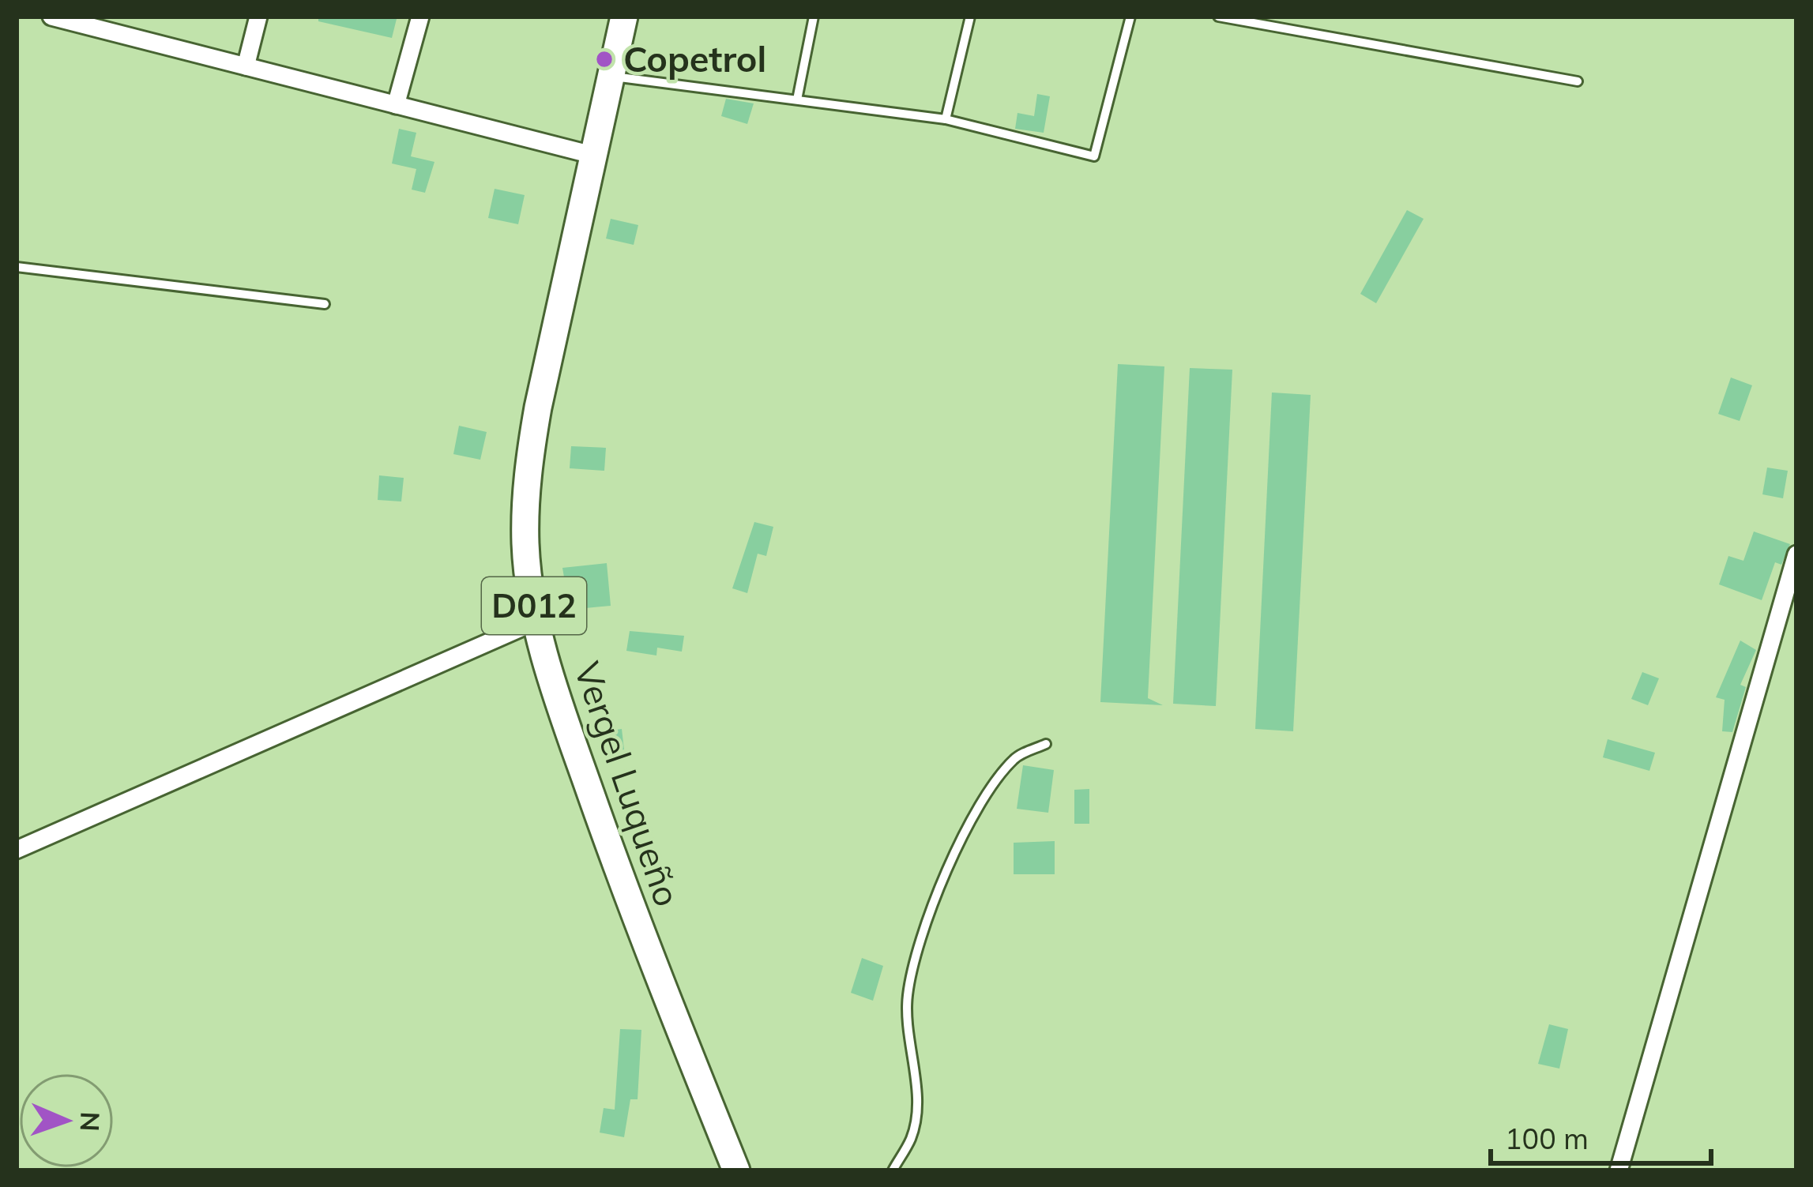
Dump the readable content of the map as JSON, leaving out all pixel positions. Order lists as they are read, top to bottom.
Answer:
{
  "streets": {
    "main road": ["D012", "Vergel Luqueño"]
  },
  "places": ["Copetrol"],
  "scale_bar": "100 m",
  "north": "right"
}
